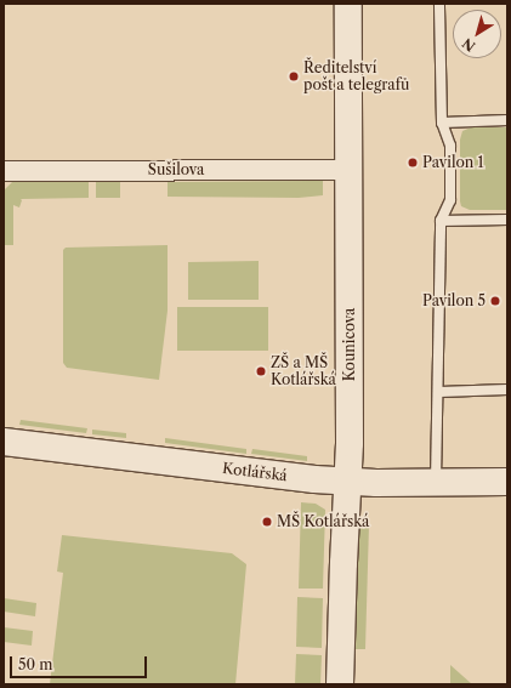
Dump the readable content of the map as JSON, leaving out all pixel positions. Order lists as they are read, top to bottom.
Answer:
{
  "streets": {
    "street": ["Sušilova", "Kounicova", "Kotlářská"]
  },
  "crossings": [
    ["Sušilova", "Kounicova"],
    ["Kounicova", "Kotlářská"]
  ],
  "places": [
    "Ředitelství pošt a telegrafů",
    "Pavilon 1",
    "Pavilon 5",
    "ZŠ a MŠ Kotlářská",
    "MŠ Kotlářská"
  ],
  "scale_bar": "50 m",
  "north": "bottom left"
}
